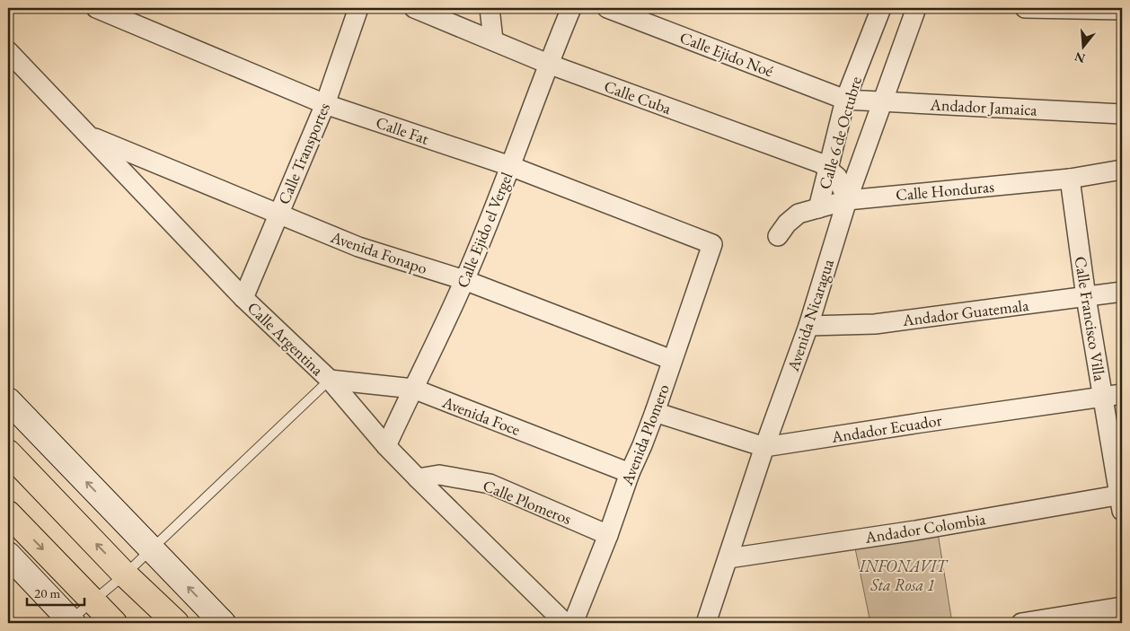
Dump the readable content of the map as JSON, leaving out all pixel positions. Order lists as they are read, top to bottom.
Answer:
{
  "streets": {
    "street": [
      "Calle Ejido Noé",
      "Calle Cuba",
      "Andador Jamaica",
      "Calle Fat",
      "Calle 6 de Octubre",
      "Calle Transportes",
      "Calle Honduras",
      "Calle Ejido el Vergel",
      "Avenida Fonapo",
      "Andador Guatemala",
      "Avenida Nicaragua",
      "Calle Francisco Villa",
      "Calle Argentina",
      "Avenida Foce",
      "Andador Ecuador",
      "Avenida Plomero",
      "Calle Plomeros",
      "Andador Colombia"
    ]
  },
  "crossings": [
    ["Calle Ejido Noé", "Andador Jamaica"],
    ["Calle Ejido Noé", "Calle 6 de Octubre"],
    ["Calle Cuba", "Calle 6 de Octubre"],
    ["Calle Cuba", "Calle Honduras"],
    ["Calle Cuba", "Calle Ejido el Vergel"],
    ["Calle Cuba", "Avenida Nicaragua"],
    ["Andador Jamaica", "Calle 6 de Octubre"],
    ["Andador Jamaica", "Avenida Nicaragua"],
    ["Calle Fat", "Calle Transportes"],
    ["Calle Fat", "Calle Ejido el Vergel"],
    ["Calle Fat", "Avenida Plomero"],
    ["Calle 6 de Octubre", "Calle Honduras"],
    ["Calle Transportes", "Avenida Fonapo"],
    ["Calle Transportes", "Calle Argentina"],
    ["Calle Honduras", "Avenida Nicaragua"],
    ["Calle Honduras", "Calle Francisco Villa"],
    ["Calle Ejido el Vergel", "Avenida Fonapo"],
    ["Calle Ejido el Vergel", "Calle Argentina"],
    ["Calle Ejido el Vergel", "Avenida Foce"],
    ["Avenida Fonapo", "Calle Argentina"],
    ["Avenida Fonapo", "Avenida Plomero"],
    ["Andador Guatemala", "Avenida Nicaragua"],
    ["Andador Guatemala", "Calle Francisco Villa"],
    ["Avenida Nicaragua", "Andador Ecuador"],
    ["Avenida Nicaragua", "Andador Colombia"],
    ["Calle Francisco Villa", "Andador Ecuador"],
    ["Calle Francisco Villa", "Andador Colombia"],
    ["Calle Argentina", "Avenida Foce"],
    ["Calle Argentina", "Calle Plomeros"],
    ["Avenida Foce", "Avenida Plomero"],
    ["Andador Ecuador", "Avenida Plomero"],
    ["Avenida Plomero", "Calle Plomeros"]
  ],
  "parks": ["INFONAVIT Sta Rosa 1"],
  "scale_bar": "20 m",
  "north": "bottom"
}
